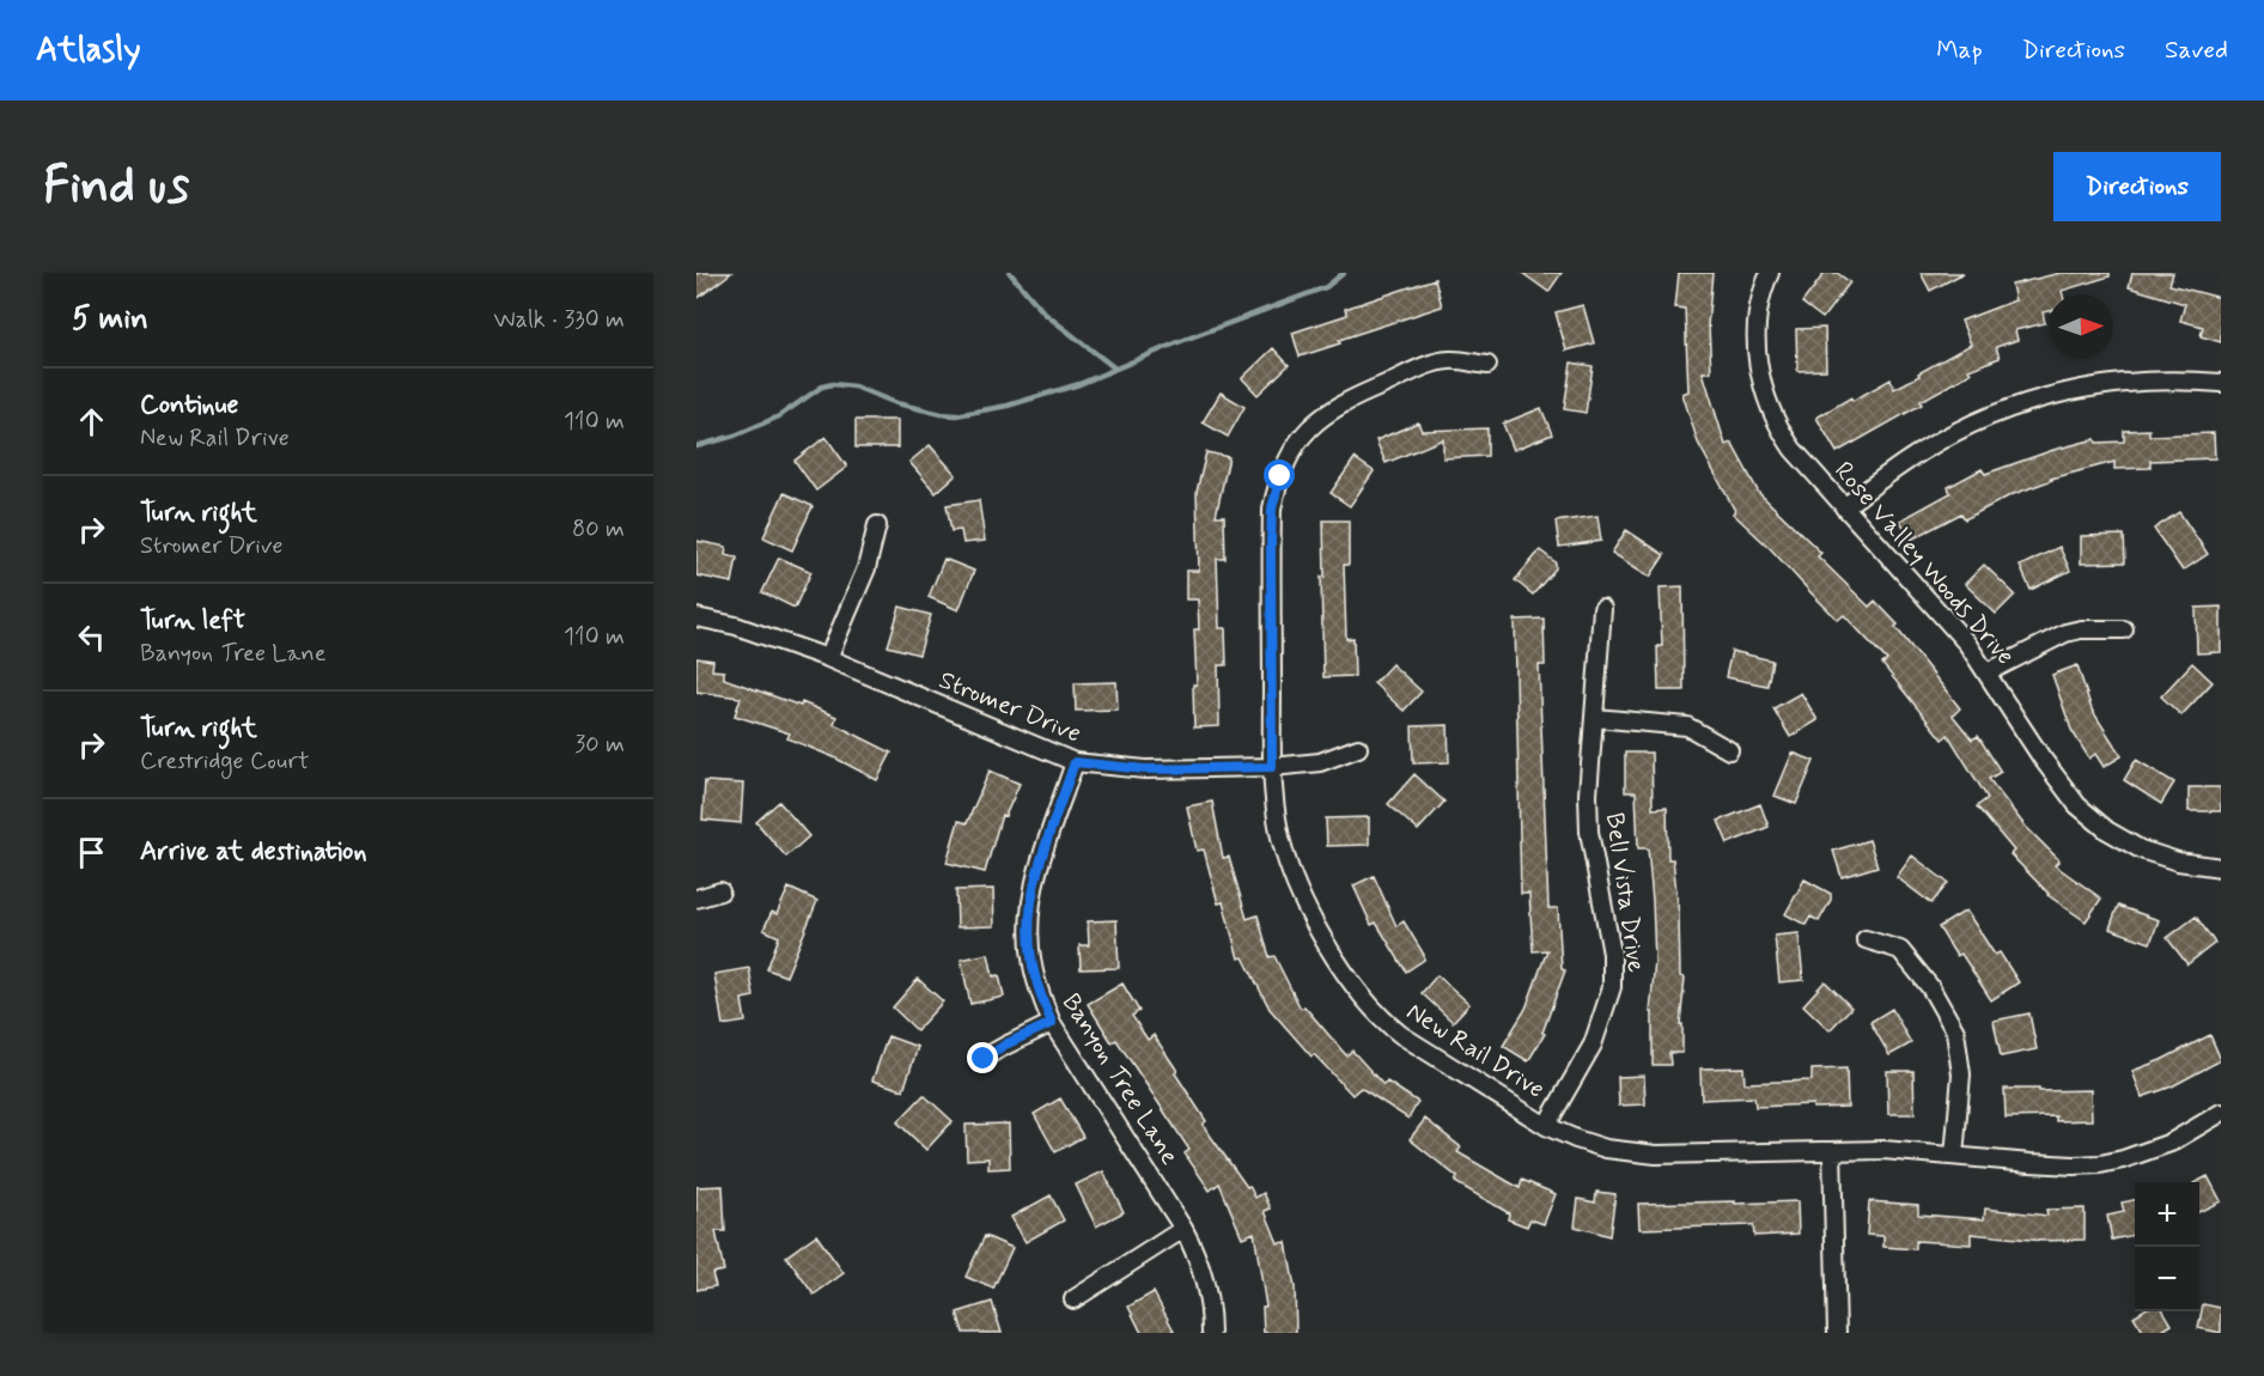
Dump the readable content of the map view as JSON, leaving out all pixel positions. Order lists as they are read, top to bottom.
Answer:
{
  "streets": {
    "street": [
      "Rose Valley Woods Drive",
      "Stromer Drive",
      "Bell Vista Drive",
      "New Rail Drive",
      "Banyon Tree Lane"
    ]
  },
  "crossings": [
    ["Stromer Drive", "New Rail Drive"],
    ["Stromer Drive", "Banyon Tree Lane"],
    ["Bell Vista Drive", "New Rail Drive"]
  ],
  "north": "right",
  "page": {
    "header": "Atlasly",
    "nav": ["Map", "Directions", "Saved"],
    "buttons": "Directions",
    "title": "Find us",
    "heading": ["5 min", "Walk · 330 m"],
    "list": [
      ["Continue", "New Rail Drive", "110 m"],
      ["Turn right", "Stromer Drive", "80 m"],
      ["Turn left", "Banyon Tree Lane", "110 m"],
      ["Turn right", "Crestridge Court", "30 m"],
      "Arrive at destination"
    ],
    "map_buttons": ["+", "−"]
  }
}
